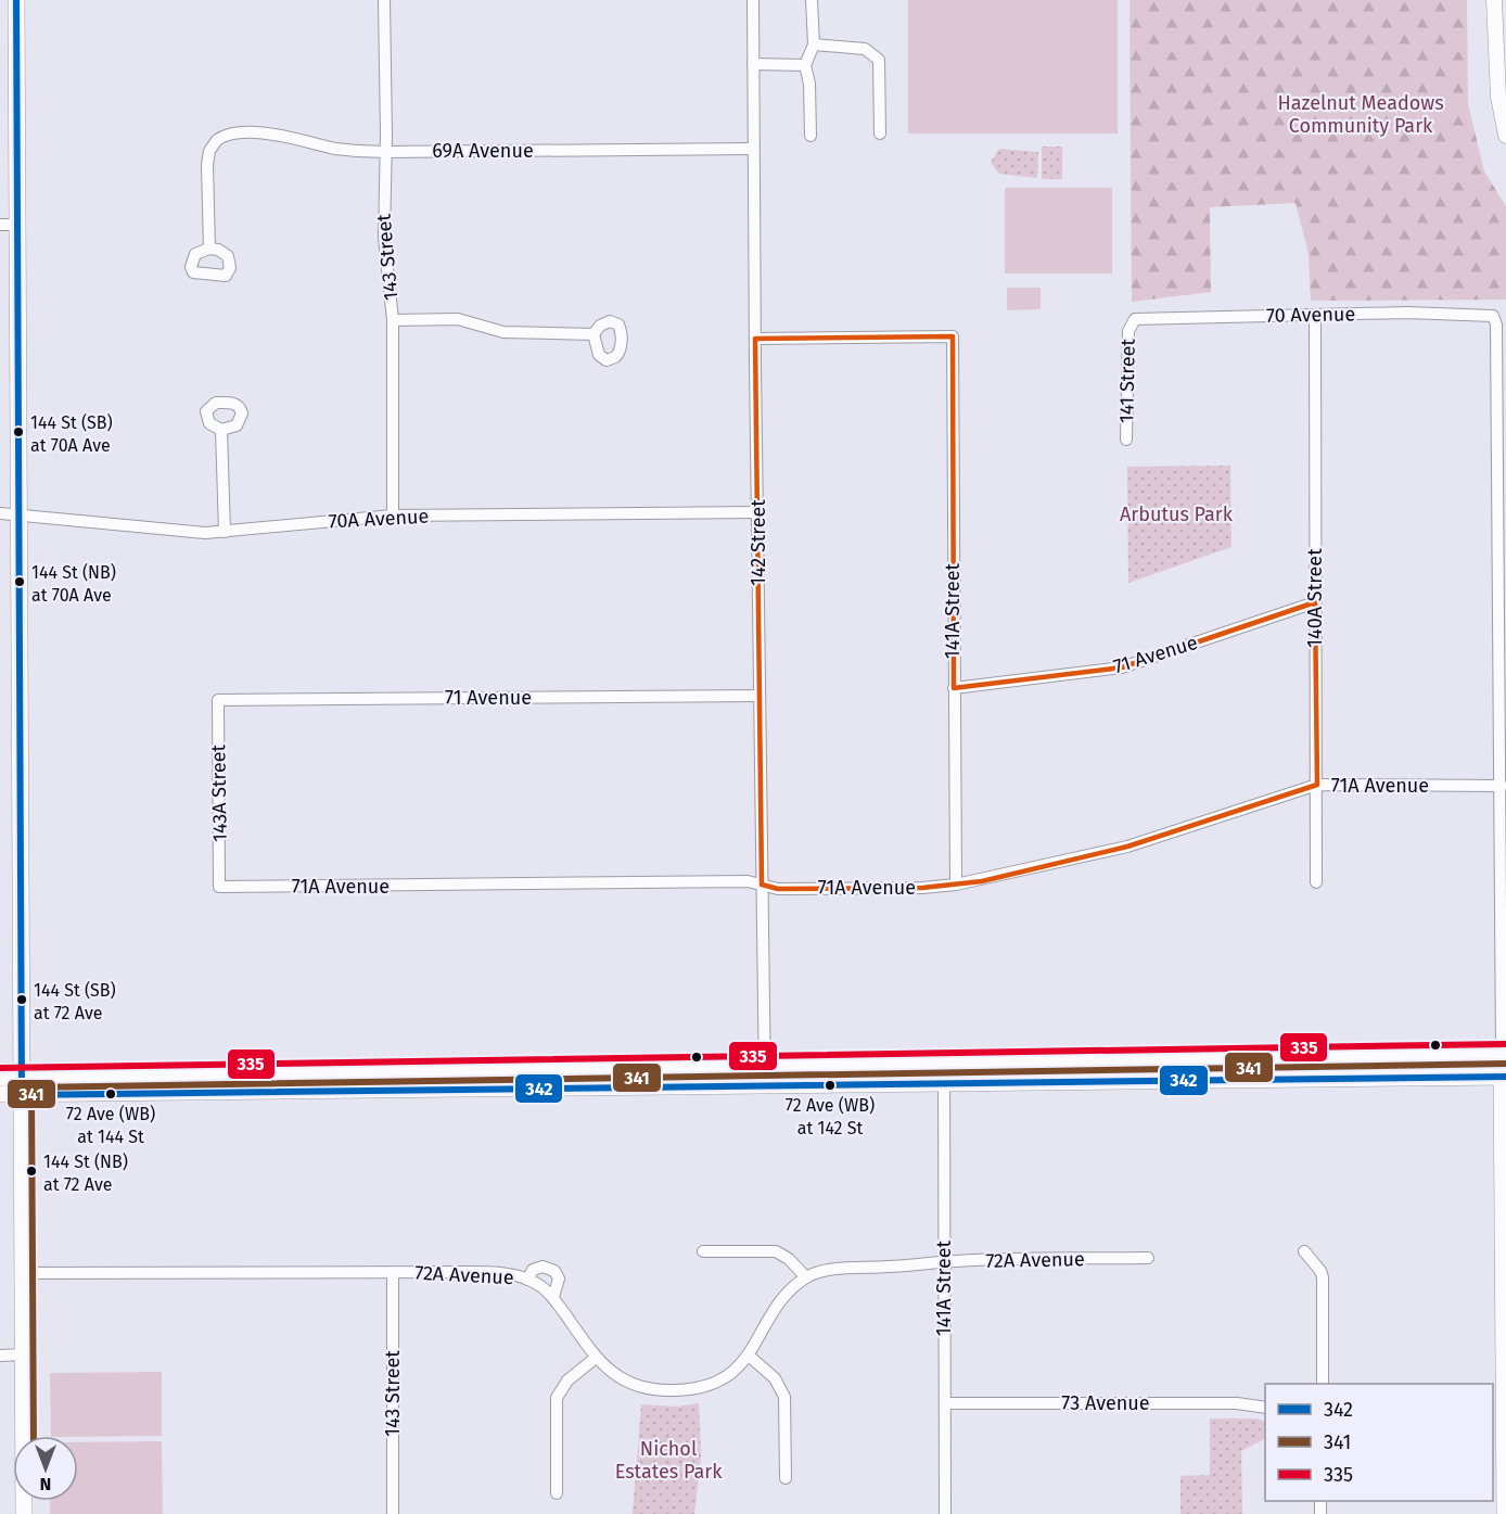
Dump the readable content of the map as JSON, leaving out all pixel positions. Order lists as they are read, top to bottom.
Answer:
{
  "streets": {
    "street": [
      "69A Avenue",
      "143 Street",
      "70 Avenue",
      "141 Street",
      "70A Avenue",
      "142 Street",
      "140A Street",
      "141A Street",
      "71 Avenue",
      "71A Avenue",
      "143A Street",
      "72A Avenue",
      "73 Avenue"
    ]
  },
  "crossings": [
    ["69A Avenue", "143 Street"],
    ["69A Avenue", "142 Street"],
    ["143 Street", "70A Avenue"],
    ["143 Street", "72A Avenue"],
    ["70 Avenue", "141 Street"],
    ["70 Avenue", "140A Street"],
    ["70 Avenue", "71A Avenue"],
    ["70A Avenue", "142 Street"],
    ["142 Street", "141A Street"],
    ["142 Street", "71 Avenue"],
    ["142 Street", "71A Avenue"],
    ["140A Street", "71 Avenue"],
    ["140A Street", "71A Avenue"],
    ["141A Street", "71 Avenue"],
    ["141A Street", "71A Avenue"],
    ["141A Street", "72A Avenue"],
    ["141A Street", "73 Avenue"],
    ["71 Avenue", "143A Street"],
    ["71A Avenue", "143A Street"]
  ],
  "parks": ["Hazelnut Meadows Community Park", "Arbutus Park", "Nichol Estates Park"],
  "places": [
    "144 St (SB) at 70A Ave",
    "144 St (NB) at 70A Ave",
    "144 St (SB) at 72 Ave",
    "72 Ave (WB) at 142 St",
    "72 Ave (WB) at 144 St",
    "144 St (NB) at 72 Ave"
  ],
  "lines": ["transit line 342", "transit line 335", "transit line 341"],
  "legend": ["342", "341", "335"],
  "north": "bottom"
}
